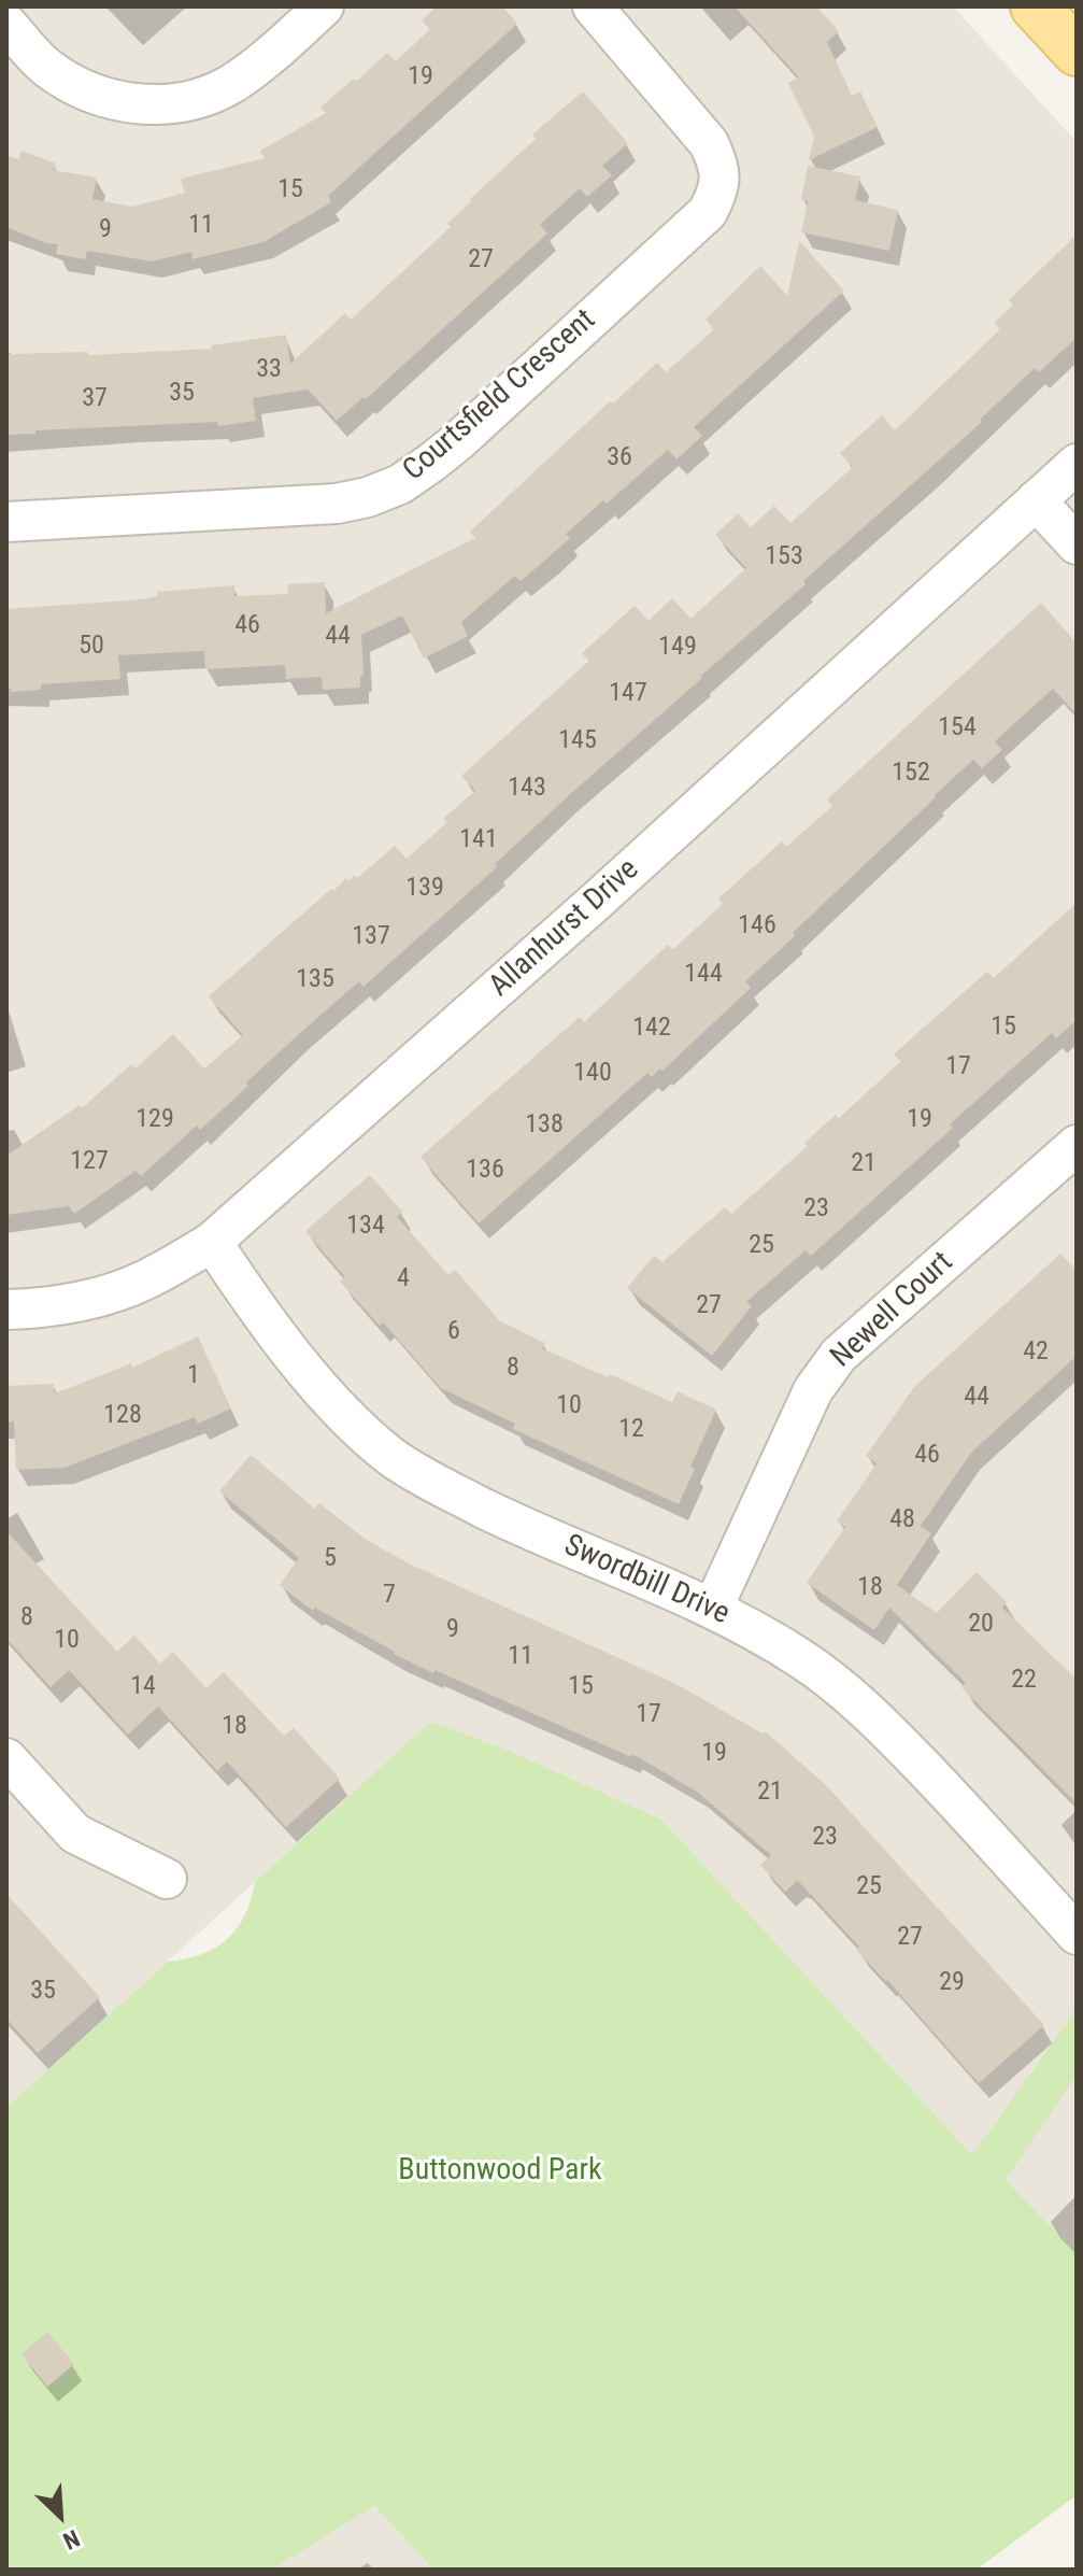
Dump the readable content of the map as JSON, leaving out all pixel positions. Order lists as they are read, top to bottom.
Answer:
{
  "streets": {
    "street": [
      "Courtsfield Crescent",
      "Allanhurst Drive",
      "Newell Court",
      "Swordbill Drive"
    ]
  },
  "crossings": [
    ["Allanhurst Drive", "Swordbill Drive"],
    ["Newell Court", "Swordbill Drive"]
  ],
  "parks": ["Buttonwood Park"],
  "house_numbers": [
    "19",
    "15",
    "11",
    "9",
    "27",
    "33",
    "35",
    "37",
    "36",
    "153",
    "46",
    "44",
    "50",
    "149",
    "147",
    "154",
    "145",
    "152",
    "143",
    "141",
    "139",
    "146",
    "137",
    "144",
    "135",
    "15",
    "142",
    "17",
    "140",
    "129",
    "19",
    "138",
    "127",
    "21",
    "136",
    "23",
    "134",
    "25",
    "4",
    "27",
    "6",
    "42",
    "8",
    "1",
    "44",
    "10",
    "128",
    "12",
    "46",
    "48",
    "5",
    "18",
    "7",
    "8",
    "20",
    "9",
    "10",
    "11",
    "22",
    "14",
    "15",
    "17",
    "18",
    "19",
    "21",
    "23",
    "25",
    "27",
    "29",
    "35"
  ],
  "north": "bottom right"
}
